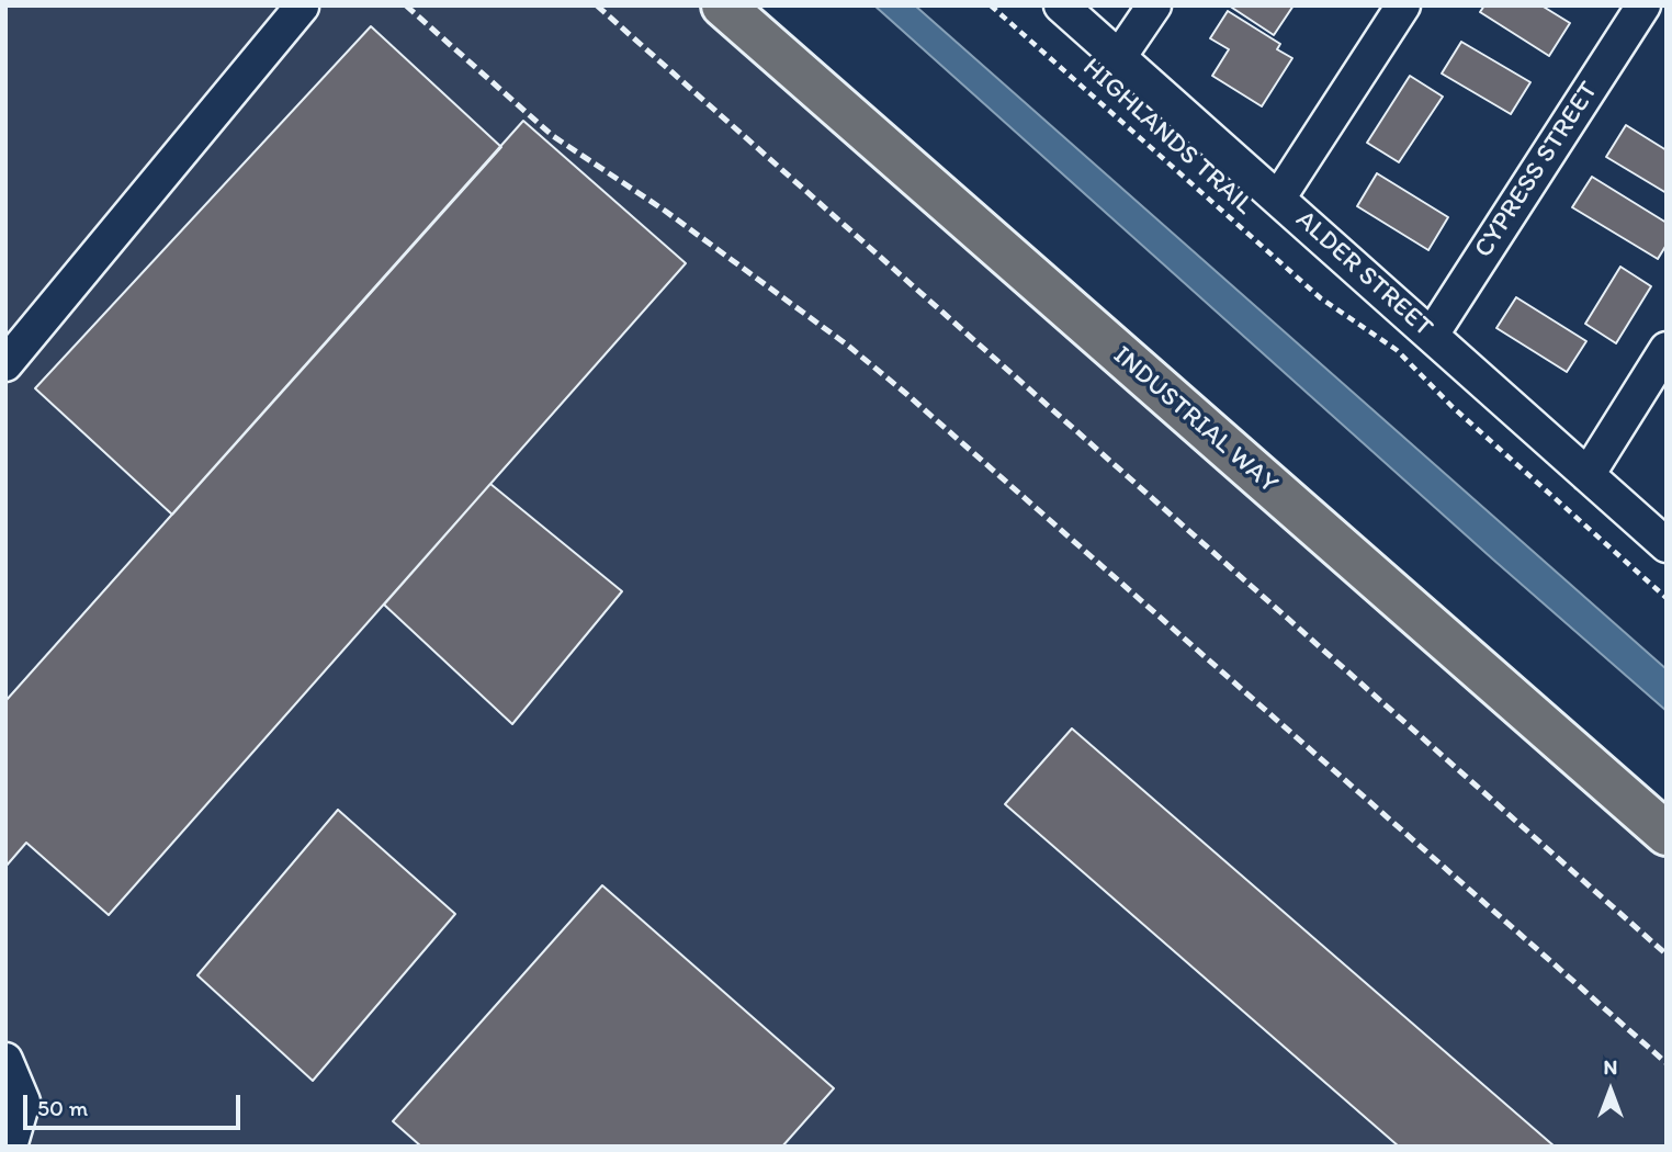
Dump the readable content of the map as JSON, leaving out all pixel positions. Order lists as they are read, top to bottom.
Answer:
{
  "streets": {
    "main road": ["INDUSTRIAL WAY"],
    "street": ["CYPRESS STREET", "ALDER STREET"],
    "path": ["HIGHLANDS TRAIL"]
  },
  "crossings": [
    ["CYPRESS STREET", "ALDER STREET"]
  ],
  "scale_bar": "50 m",
  "north": "top"
}
